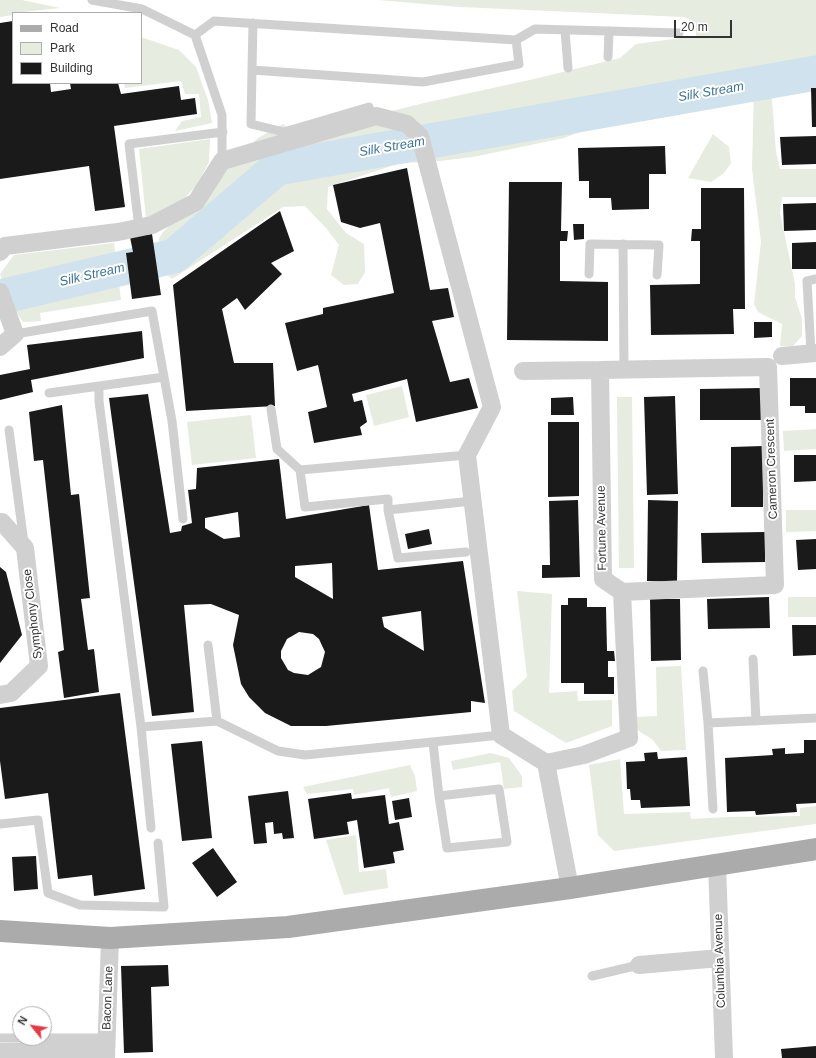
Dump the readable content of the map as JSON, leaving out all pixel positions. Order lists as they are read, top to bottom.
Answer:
{
  "streets": {
    "street": [
      "Cameron Crescent",
      "Fortune Avenue",
      "Symphony Close",
      "Columbia Avenue",
      "Bacon Lane"
    ]
  },
  "crossings": [
    ["Cameron Crescent", "Fortune Avenue"]
  ],
  "water": ["Silk Stream"],
  "legend": ["Road", "Park", "Building"],
  "scale_bar": "20 m",
  "north": "top left"
}
